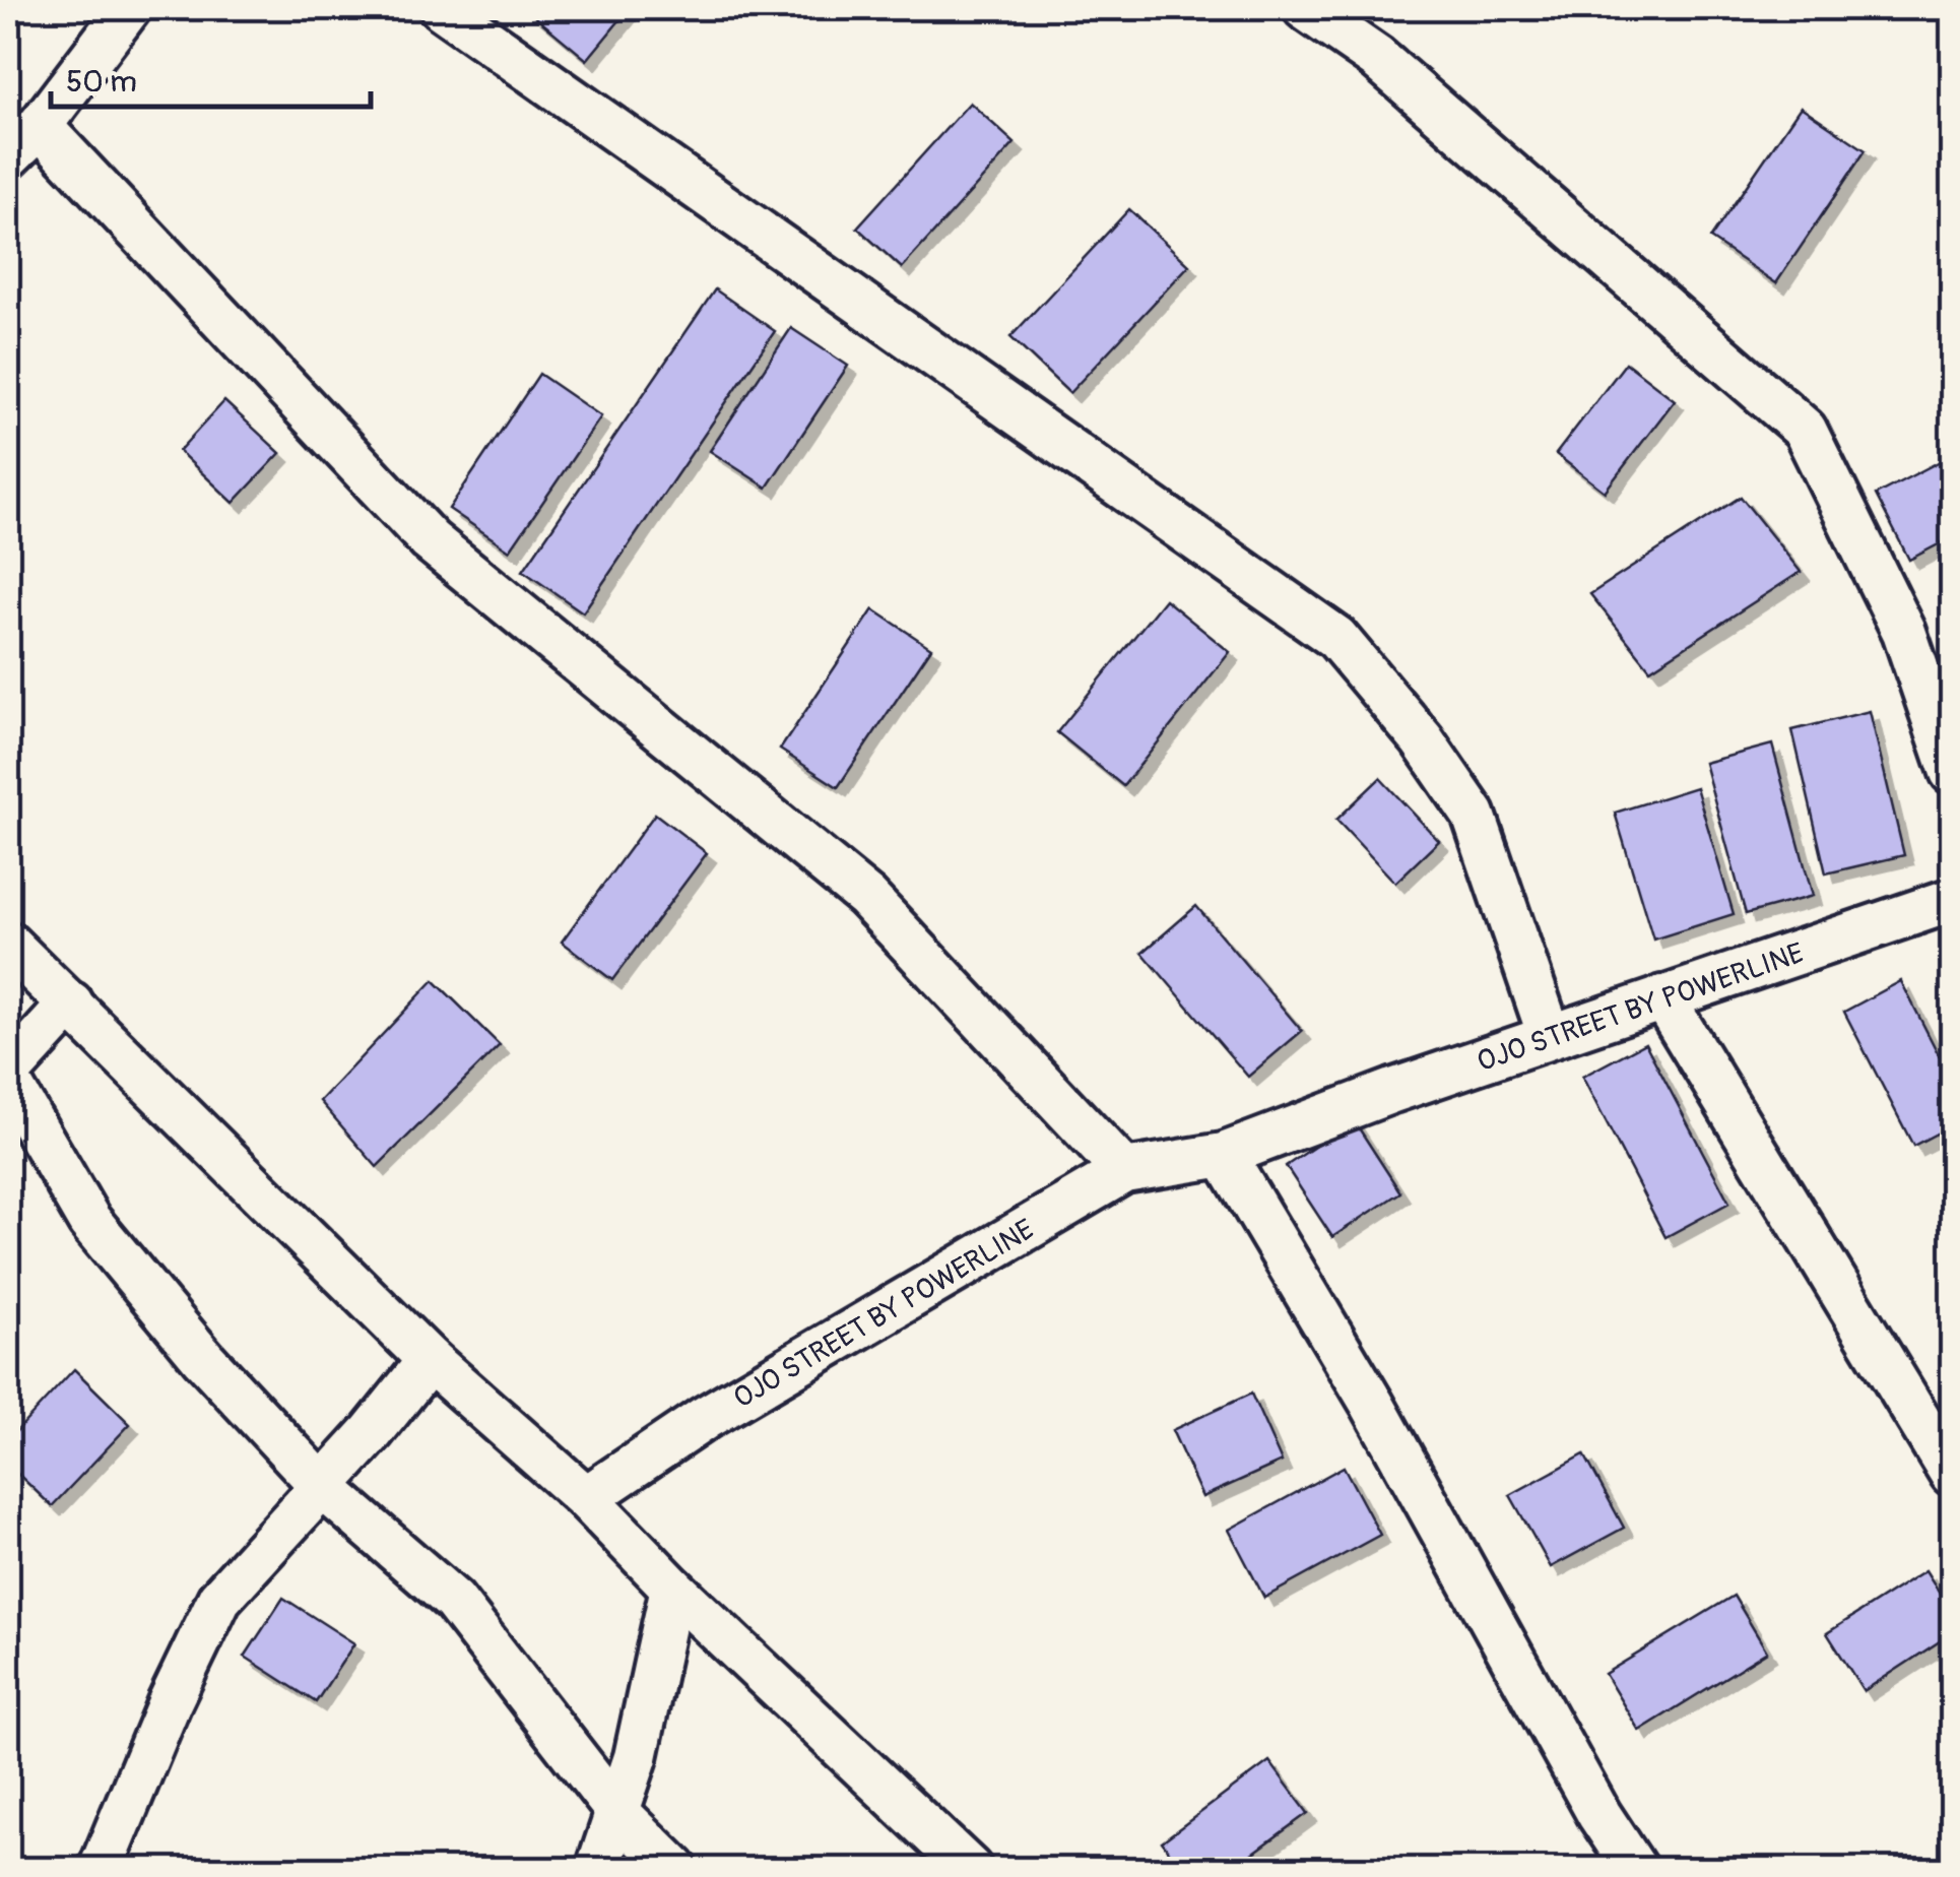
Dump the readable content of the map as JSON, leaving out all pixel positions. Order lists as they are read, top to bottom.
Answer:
{
  "streets": {
    "street": ["OJO STREET BY POWERLINE"]
  },
  "scale_bar": "50 m"
}
